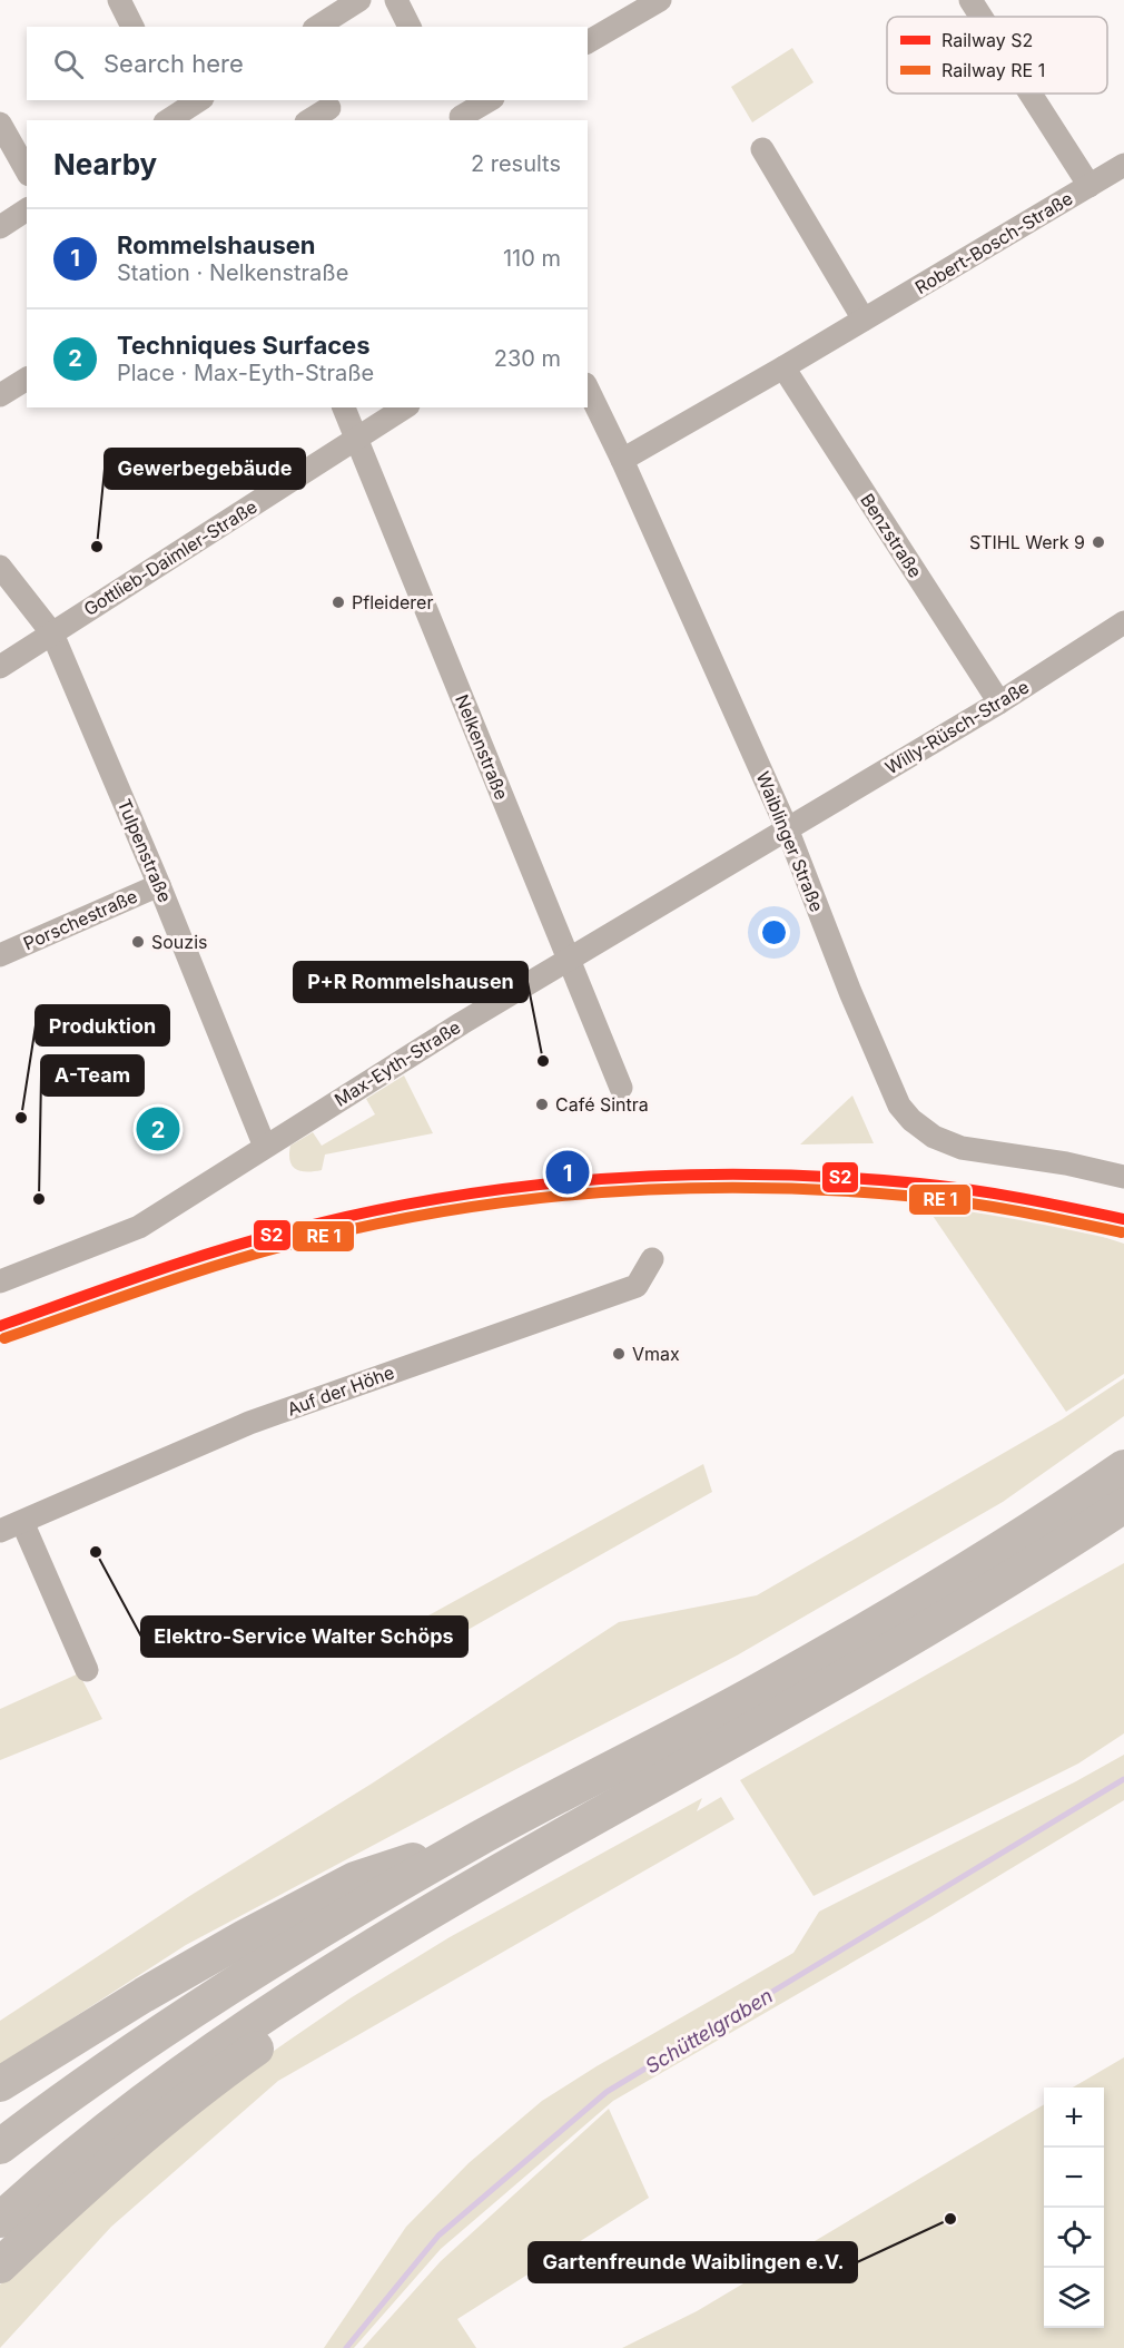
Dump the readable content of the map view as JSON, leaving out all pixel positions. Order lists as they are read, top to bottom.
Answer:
{
  "streets": {
    "street": [
      "Robert-Bosch-Straße",
      "Benzstraße",
      "Gottlieb-Daimler-Straße",
      "Willy-Rüsch-Straße",
      "Nelkenstraße",
      "Waiblinger Straße",
      "Tulpenstraße",
      "Porschestraße",
      "Max-Eyth-Straße",
      "Auf der Höhe"
    ]
  },
  "crossings": [
    ["Robert-Bosch-Straße", "Benzstraße"],
    ["Robert-Bosch-Straße", "Waiblinger Straße"],
    ["Benzstraße", "Willy-Rüsch-Straße"],
    ["Gottlieb-Daimler-Straße", "Nelkenstraße"],
    ["Gottlieb-Daimler-Straße", "Tulpenstraße"],
    ["Willy-Rüsch-Straße", "Waiblinger Straße"],
    ["Willy-Rüsch-Straße", "Max-Eyth-Straße"],
    ["Nelkenstraße", "Max-Eyth-Straße"],
    ["Waiblinger Straße", "Max-Eyth-Straße"],
    ["Tulpenstraße", "Porschestraße"],
    ["Tulpenstraße", "Max-Eyth-Straße"]
  ],
  "water": ["Schüttelgraben"],
  "places": [
    "STIHL Werk 9",
    "Gewerbegebäude",
    "Pfleiderer",
    "Souzis",
    "P+R Rommelshausen",
    "Café Sintra",
    "Produktion",
    "A-Team",
    "Vmax",
    "Elektro-Service Walter Schöps",
    "Gartenfreunde Waiblingen e.V."
  ],
  "lines": ["rail line S2"],
  "legend": ["Railway S2", "Railway RE 1"],
  "page": {
    "search": "Search here",
    "heading": ["Nearby", "2 results"],
    "list": [
      {
        "mark": "1",
        "name": "Rommelshausen",
        "note": "Station · Nelkenstraße",
        "value": "110 m"
      },
      {
        "mark": "2",
        "name": "Techniques Surfaces",
        "note": "Place · Max-Eyth-Straße",
        "value": "230 m"
      }
    ],
    "pins": ["2", "1"],
    "map_buttons": ["+", "−"]
  }
}
